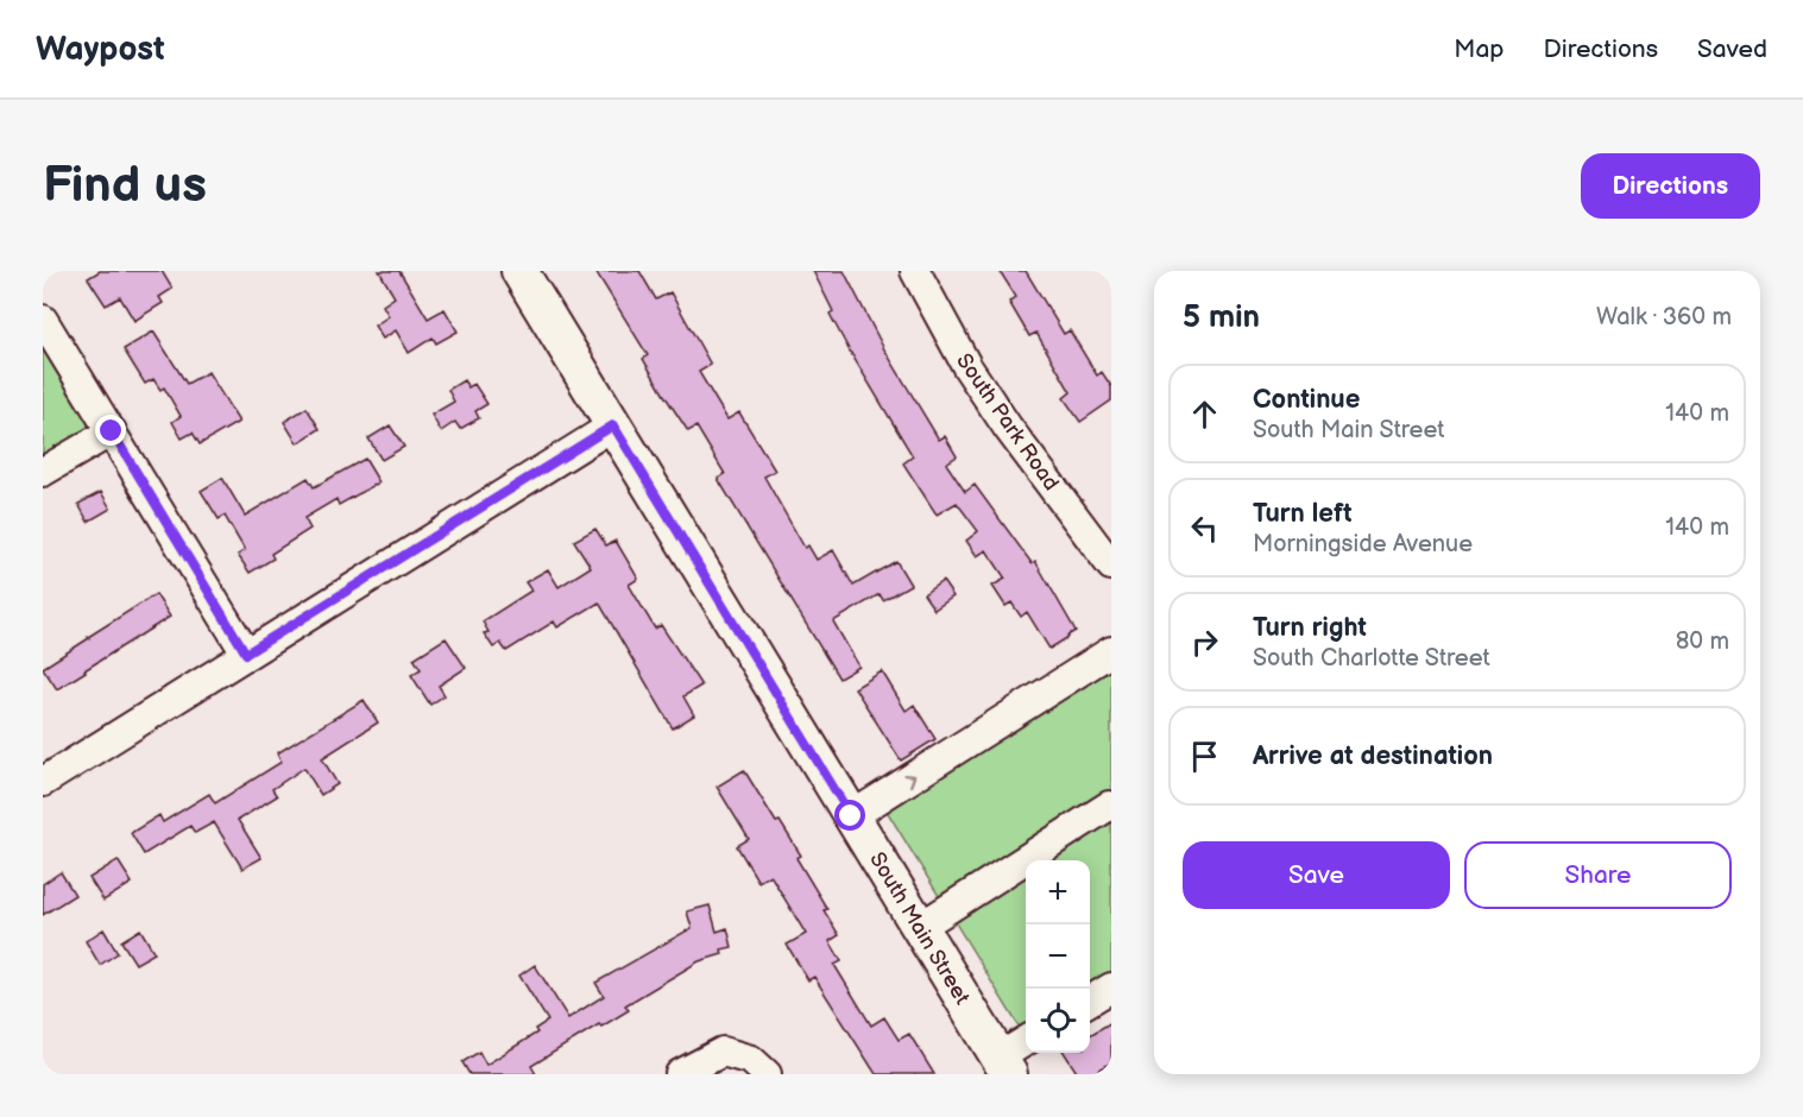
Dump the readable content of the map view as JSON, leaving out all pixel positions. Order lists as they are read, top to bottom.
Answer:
{
  "streets": {
    "main road": ["South Main Street"],
    "street": ["South Park Road"]
  },
  "page": {
    "header": "Waypost",
    "nav": ["Map", "Directions", "Saved"],
    "buttons": [
      "Directions",
      ["Save", "Share"]
    ],
    "title": "Find us",
    "heading": ["5 min", "Walk · 360 m"],
    "list": [
      ["Continue", "South Main Street", "140 m"],
      ["Turn left", "Morningside Avenue", "140 m"],
      ["Turn right", "South Charlotte Street", "80 m"],
      "Arrive at destination"
    ],
    "map_buttons": ["+", "−"]
  }
}
